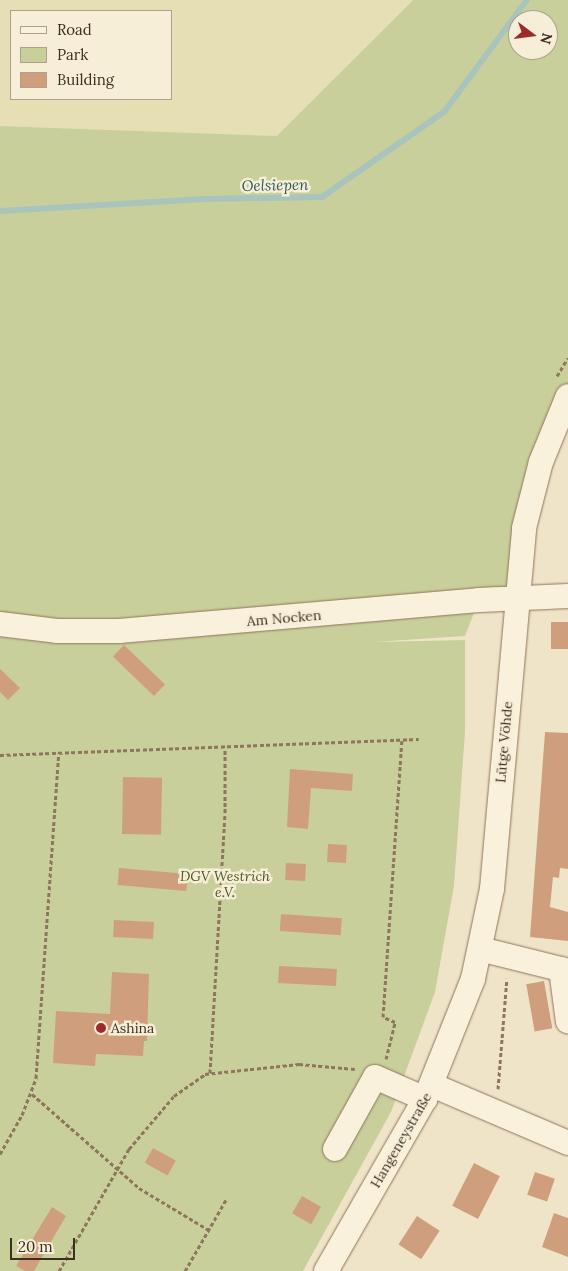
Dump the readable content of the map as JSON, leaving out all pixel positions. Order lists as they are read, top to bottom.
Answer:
{
  "streets": {
    "street": ["Am Nocken", "Lütge Vöhde", "Hangeneystraße"]
  },
  "crossings": [
    ["Am Nocken", "Lütge Vöhde"],
    ["Lütge Vöhde", "Hangeneystraße"]
  ],
  "water": ["Oelsiepen"],
  "parks": ["DGV Westrich e.V."],
  "places": ["Ashina"],
  "legend": ["Road", "Park", "Building"],
  "scale_bar": "20 m",
  "north": "right"
}
